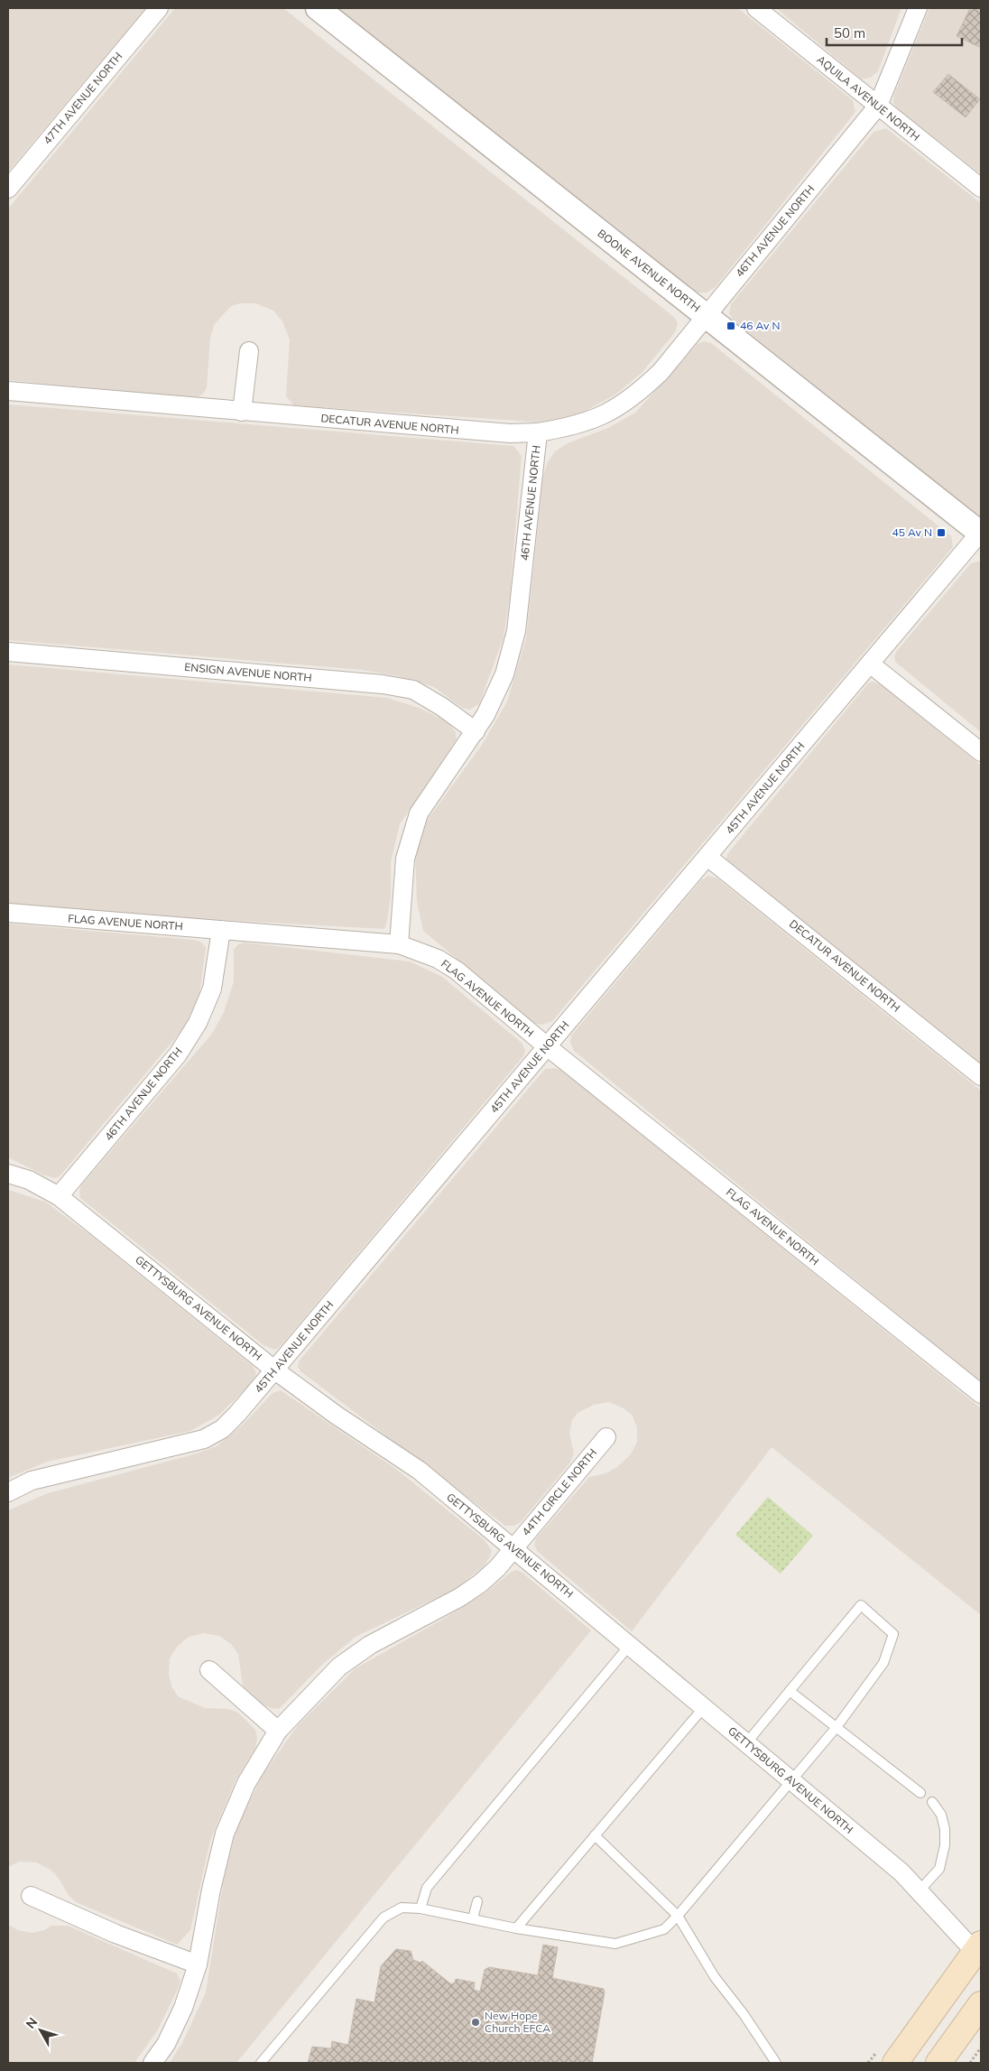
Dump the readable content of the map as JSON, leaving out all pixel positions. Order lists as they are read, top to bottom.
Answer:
{
  "streets": {
    "street": [
      "47TH AVENUE NORTH",
      "AQUILA AVENUE NORTH",
      "46TH AVENUE NORTH",
      "BOONE AVENUE NORTH",
      "DECATUR AVENUE NORTH",
      "ENSIGN AVENUE NORTH",
      "45TH AVENUE NORTH",
      "FLAG AVENUE NORTH",
      "GETTYSBURG AVENUE NORTH",
      "44TH CIRCLE NORTH"
    ]
  },
  "crossings": [
    ["AQUILA AVENUE NORTH", "46TH AVENUE NORTH"],
    ["46TH AVENUE NORTH", "BOONE AVENUE NORTH"],
    ["46TH AVENUE NORTH", "DECATUR AVENUE NORTH"],
    ["46TH AVENUE NORTH", "ENSIGN AVENUE NORTH"],
    ["46TH AVENUE NORTH", "FLAG AVENUE NORTH"],
    ["46TH AVENUE NORTH", "GETTYSBURG AVENUE NORTH"],
    ["BOONE AVENUE NORTH", "45TH AVENUE NORTH"],
    ["DECATUR AVENUE NORTH", "45TH AVENUE NORTH"],
    ["45TH AVENUE NORTH", "FLAG AVENUE NORTH"],
    ["45TH AVENUE NORTH", "GETTYSBURG AVENUE NORTH"],
    ["GETTYSBURG AVENUE NORTH", "44TH CIRCLE NORTH"]
  ],
  "places": {
    "transit": ["46 Av N", "45 Av N"],
    "other": ["New Hope Church EFCA"]
  },
  "scale_bar": "50 m",
  "north": "top left"
}
